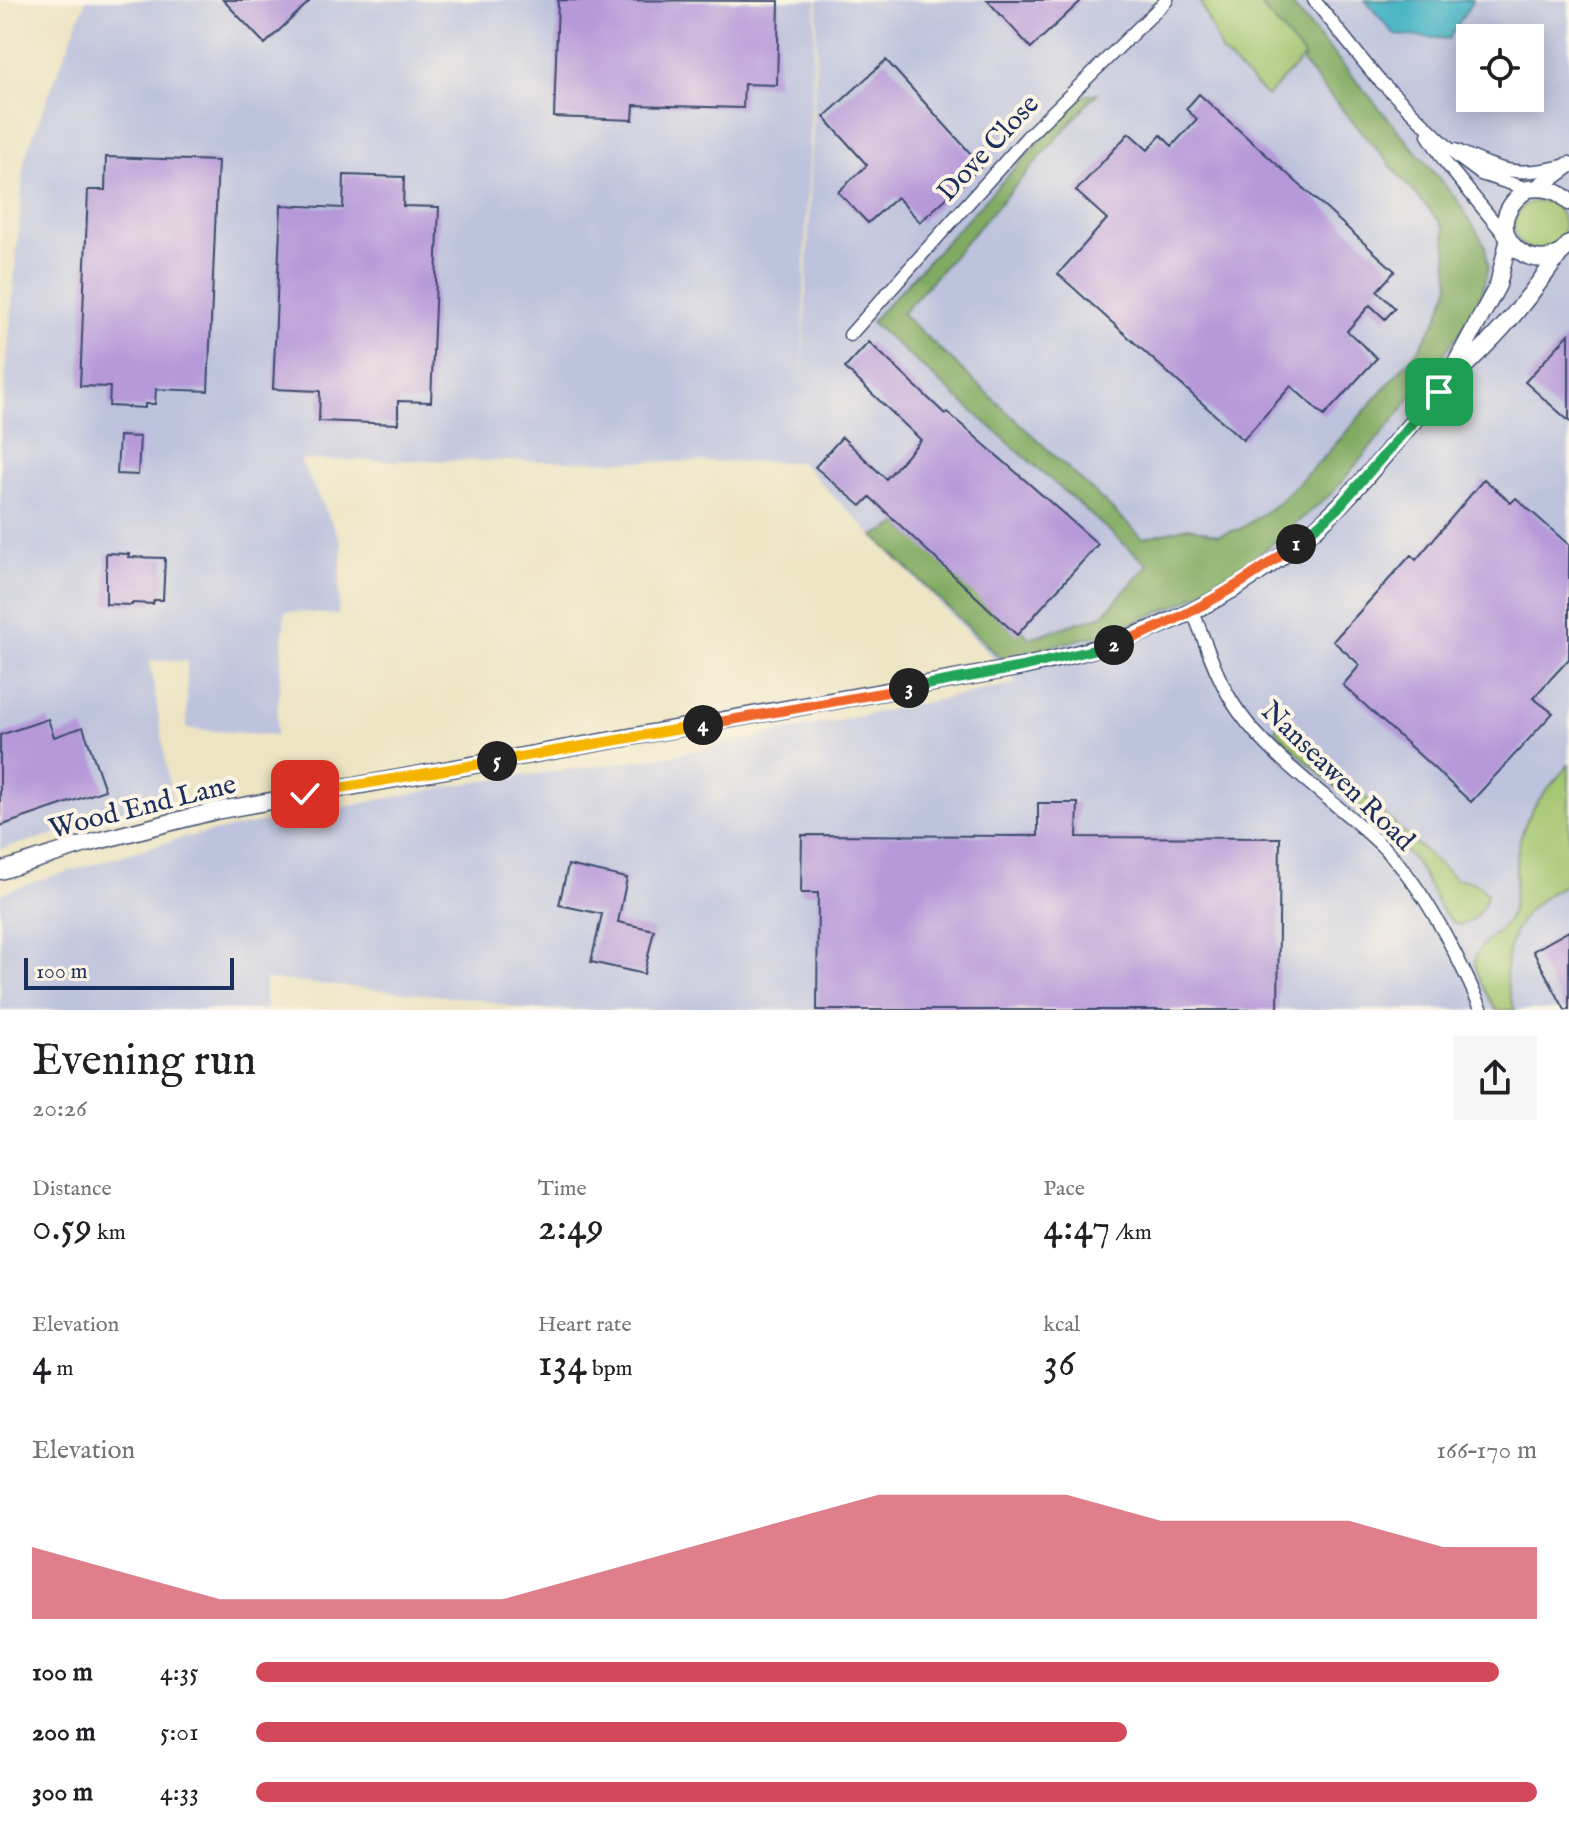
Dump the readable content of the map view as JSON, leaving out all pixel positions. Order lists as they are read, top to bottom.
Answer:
{
  "streets": {
    "street": ["Dove Close", "Nanseawen Road", "Wood End Lane"]
  },
  "crossings": [
    ["Nanseawen Road", "Wood End Lane"]
  ],
  "scale_bar": "100 m",
  "page": {
    "pins": [
      "1",
      "2",
      "3",
      "4",
      "5"
    ],
    "scale": "100 m",
    "heading": ["Evening run", "20:26"],
    "stats": [
      ["Distance", "0.59 km"],
      ["Time", "2:49"],
      ["Pace", "4:47 /km"],
      ["Elevation", "4 m"],
      ["Heart rate", "134 bpm"],
      ["kcal", "36"]
    ],
    "chart": ["Elevation", "166–170 m"],
    "list": [
      {
        "name": "100 m",
        "note": "4:35"
      },
      {
        "name": "200 m",
        "note": "5:01"
      },
      {
        "name": "300 m",
        "note": "4:33"
      }
    ]
  }
}
